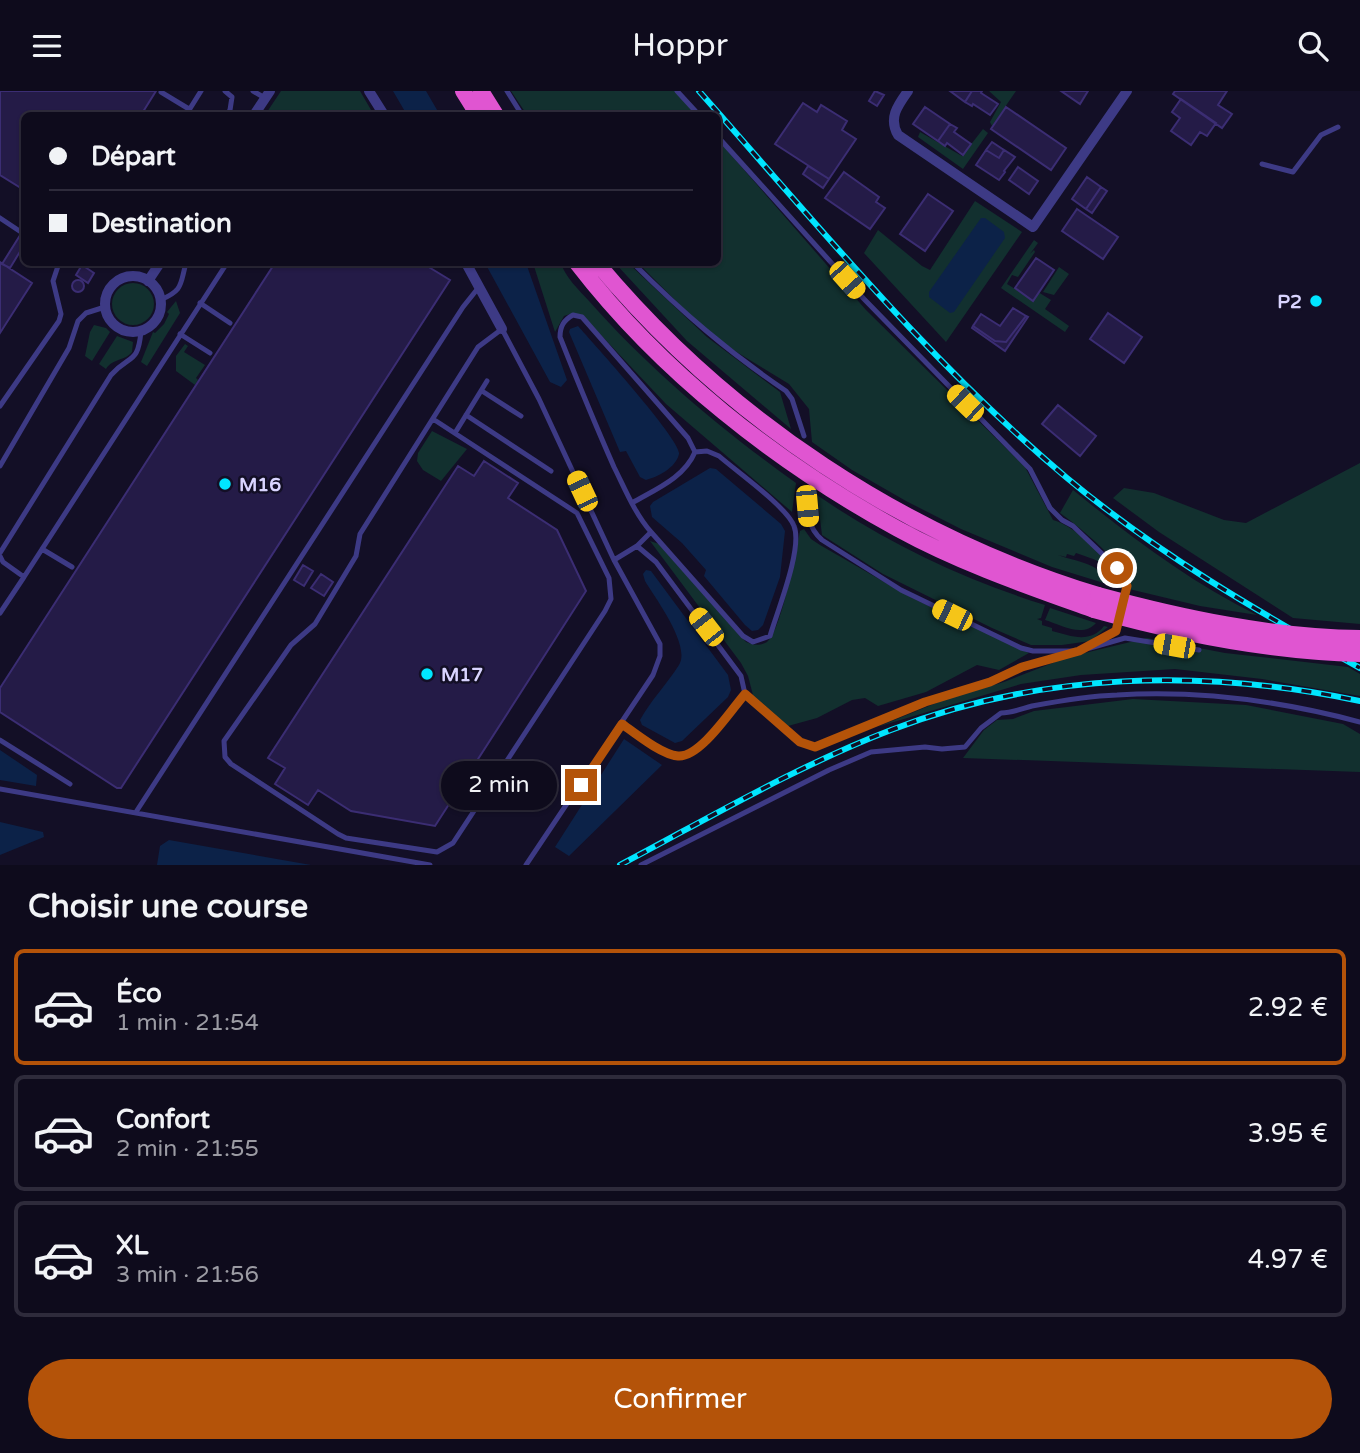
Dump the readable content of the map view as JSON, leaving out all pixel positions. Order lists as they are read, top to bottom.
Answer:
{
  "places": ["P2", "M16", "M17"],
  "page": {
    "header": "Hoppr",
    "banner": ["Départ", "Destination"],
    "bubble": "2 min",
    "heading": "Choisir une course",
    "list": [
      {
        "name": "Éco",
        "note": "1 min · 21:54",
        "value": "2.92 €"
      },
      {
        "name": "Confort",
        "note": "2 min · 21:55",
        "value": "3.95 €"
      },
      {
        "name": "XL",
        "note": "3 min · 21:56",
        "value": "4.97 €"
      }
    ],
    "buttons": "Confirmer"
  }
}
